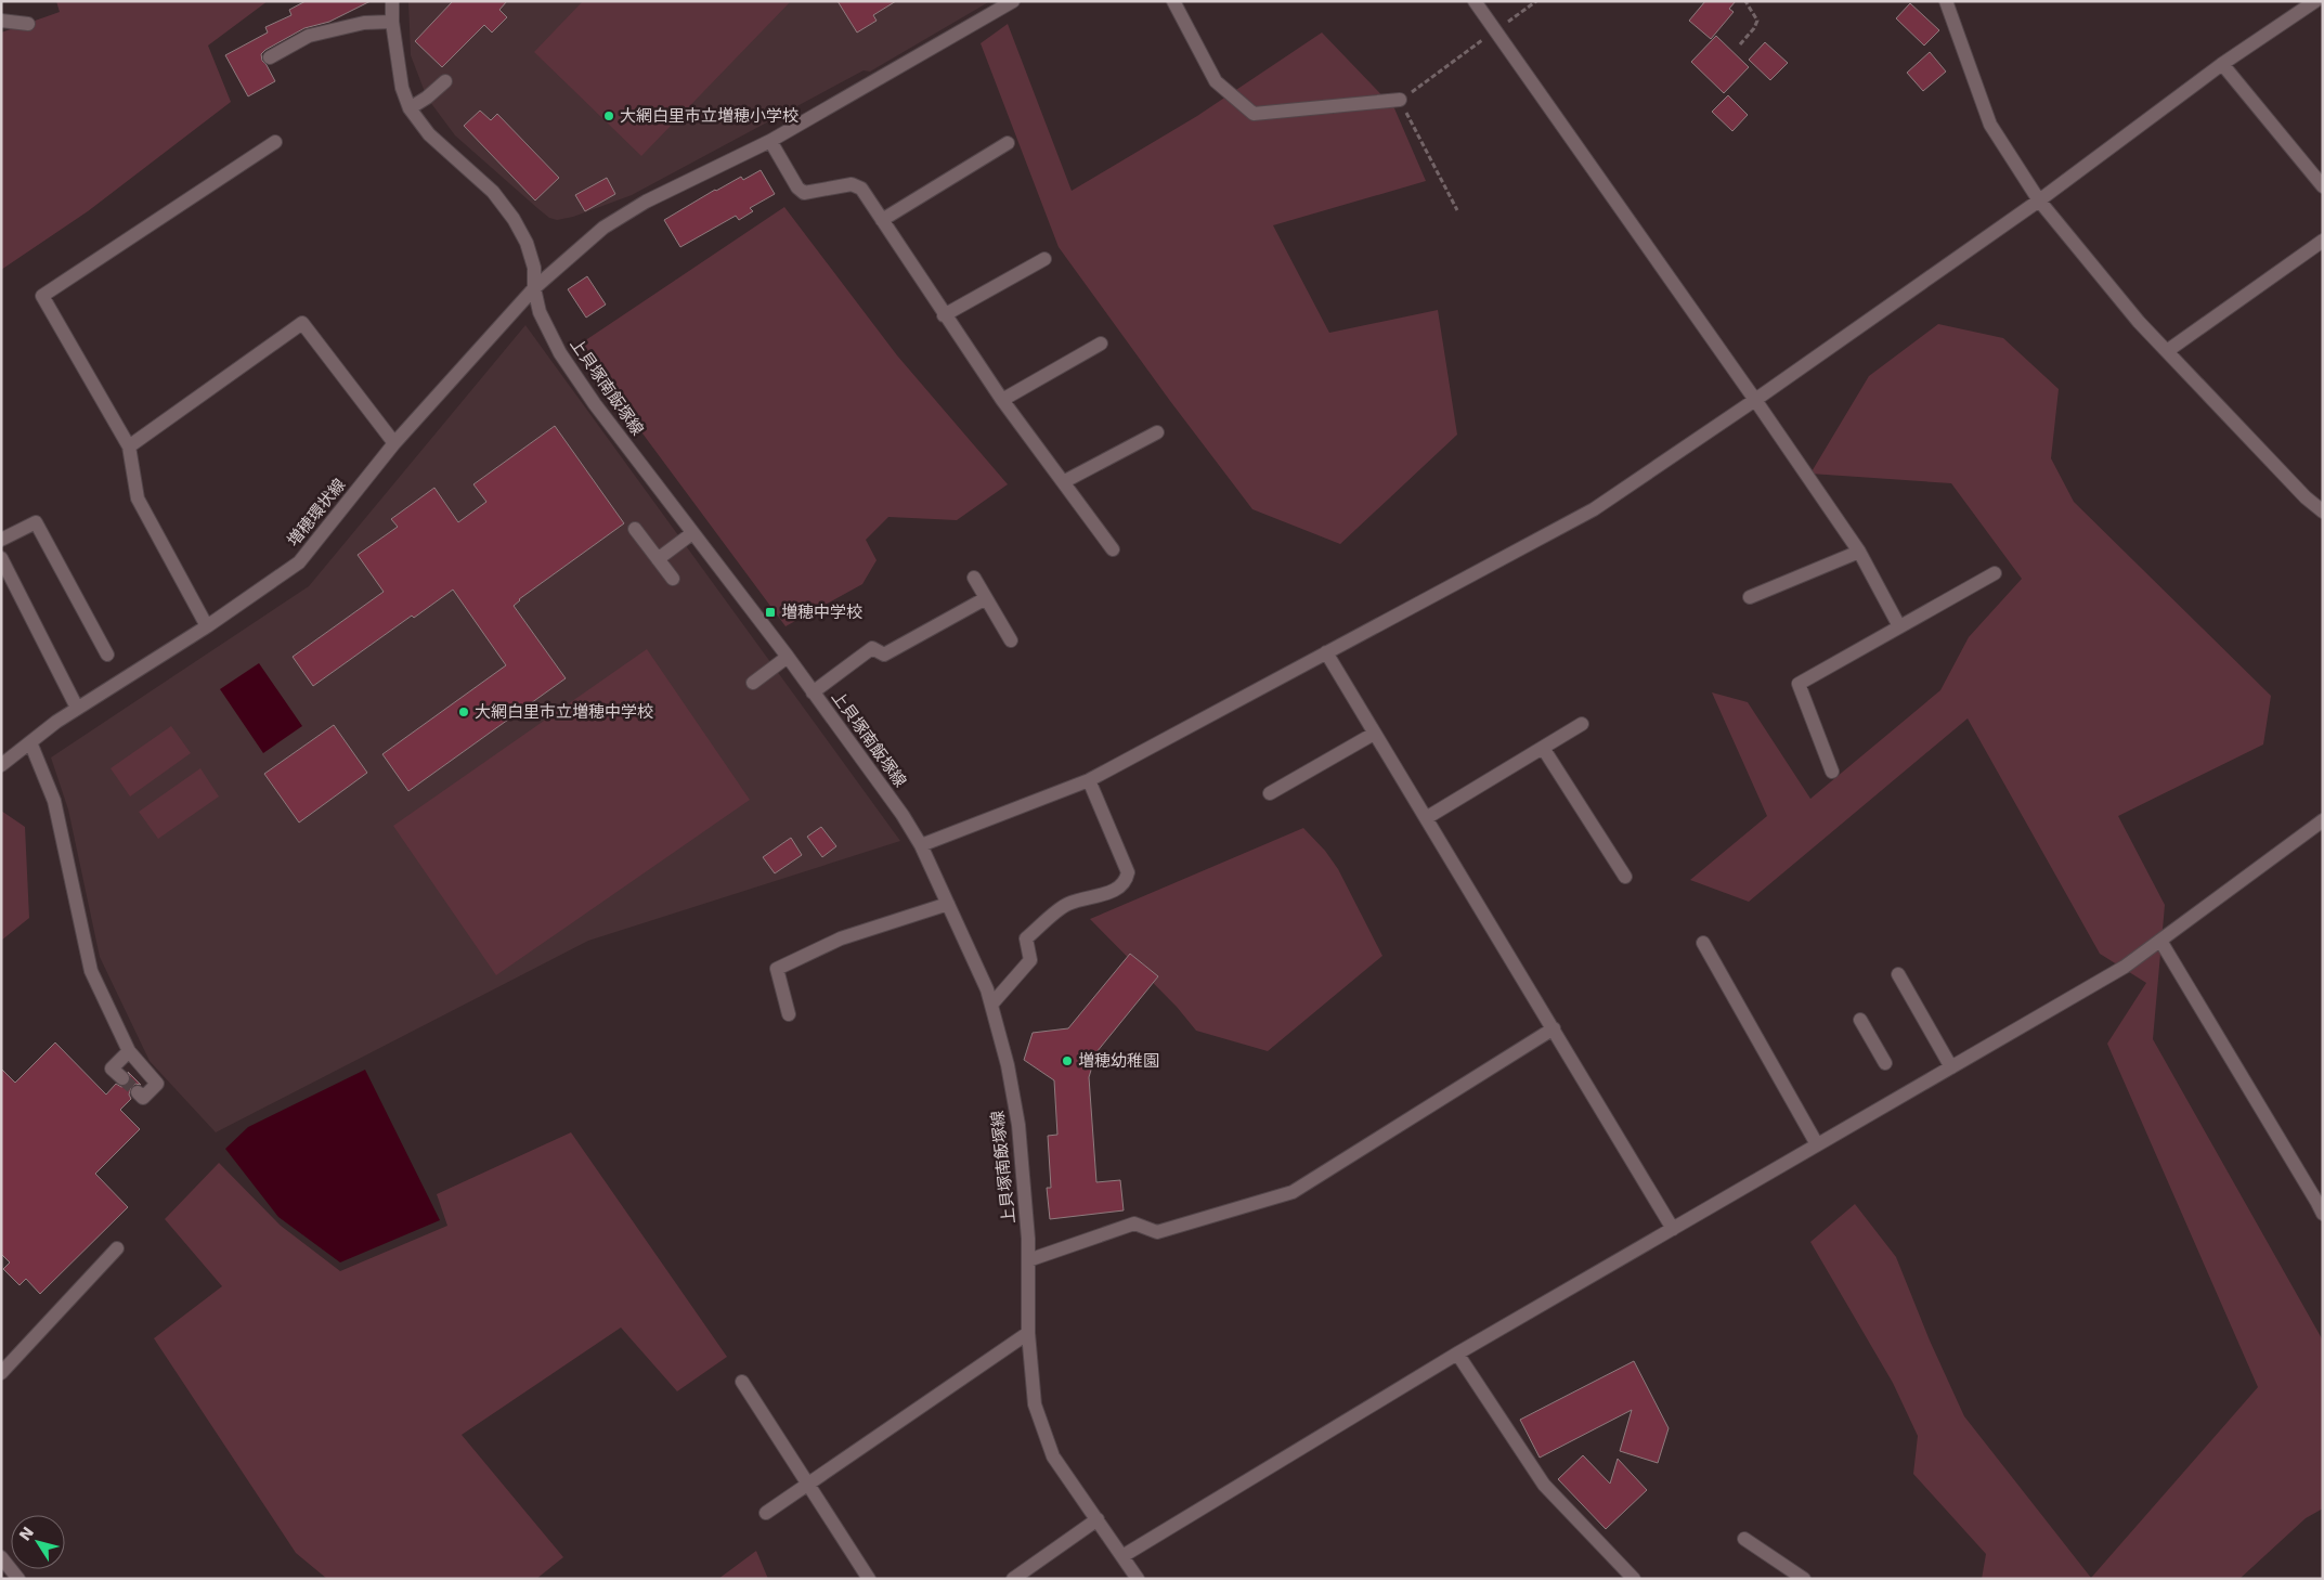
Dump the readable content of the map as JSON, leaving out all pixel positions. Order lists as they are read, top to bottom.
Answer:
{
  "streets": {
    "street": ["上貝塚南飯塚線", "増穂環状線"]
  },
  "crossings": [
    ["上貝塚南飯塚線", "増穂環状線"]
  ],
  "places": {
    "other": ["大網白里市立増穂小学校", "大網白里市立増穂中学校", "増穂幼稚園"],
    "transit": ["増穂中学校"]
  },
  "north": "top left"
}
